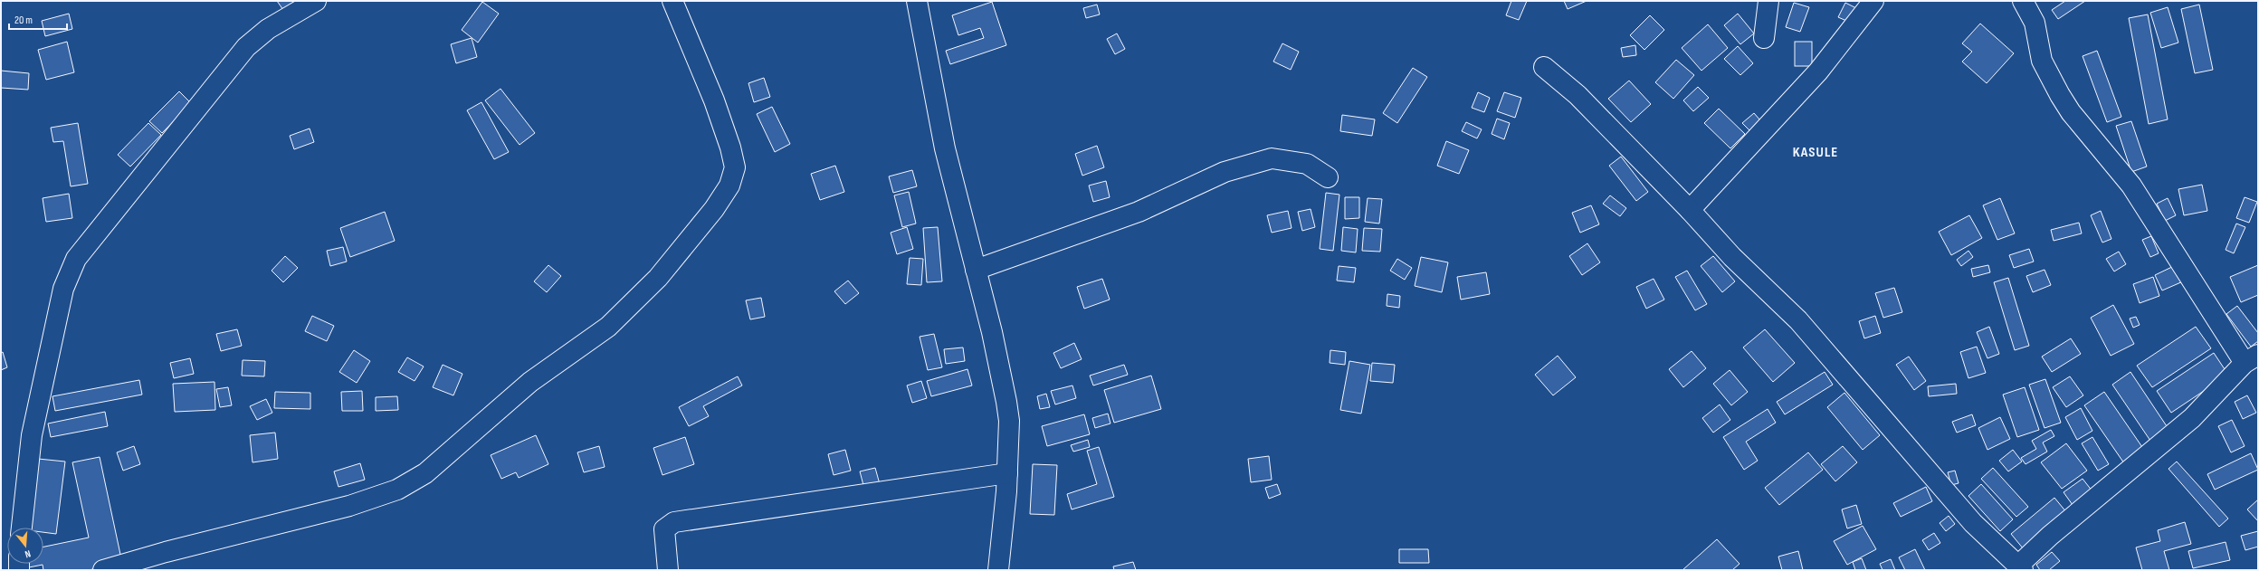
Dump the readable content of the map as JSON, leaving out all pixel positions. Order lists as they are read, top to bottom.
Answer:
{
  "districts": ["KASULE"],
  "scale_bar": "20 m",
  "north": "bottom"
}
